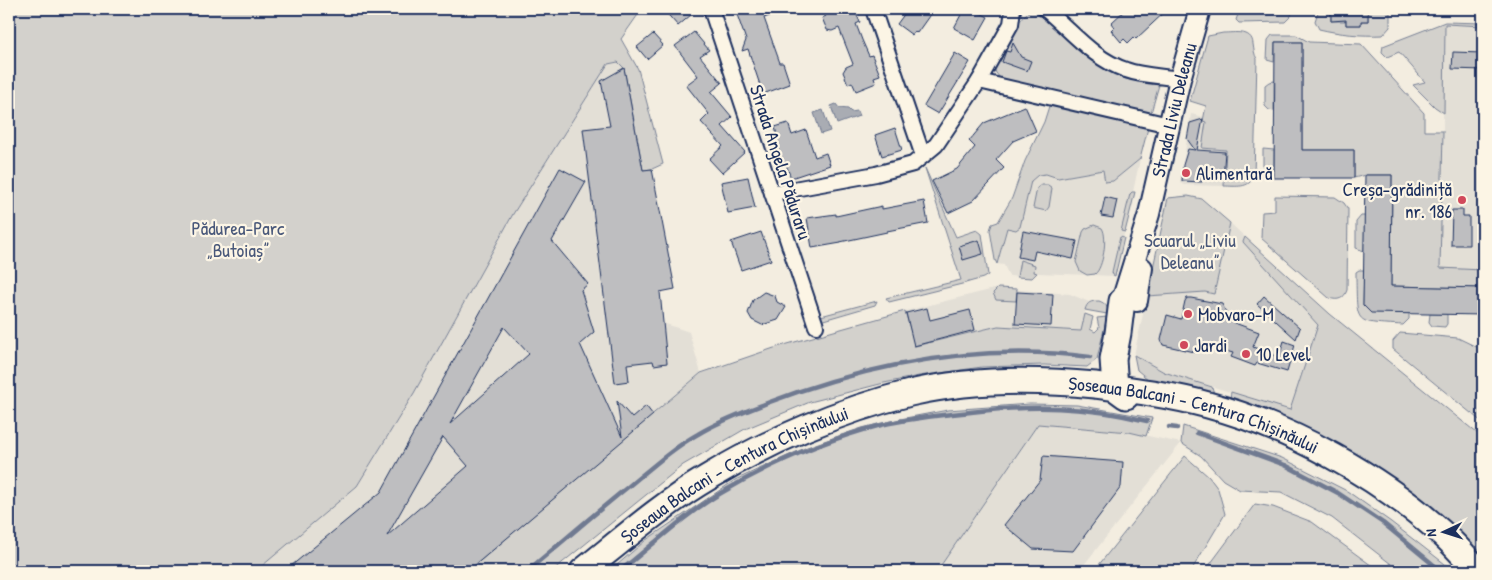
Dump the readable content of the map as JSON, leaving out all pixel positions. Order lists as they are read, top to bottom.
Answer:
{
  "streets": {
    "highway": ["Șoseaua Balcani - Centura Chișinăului"],
    "main road": ["Strada Liviu Deleanu"],
    "street": ["Strada Angela Păduraru"]
  },
  "parks": ["Pădurea-Parc „Butoiaș”", "Scuarul „Liviu Deleanu”"],
  "places": [
    "Alimentară",
    "Creșa-grădiniță nr. 186",
    "Mobvaro-M",
    "Jardi",
    "10 Level"
  ],
  "north": "left"
}
